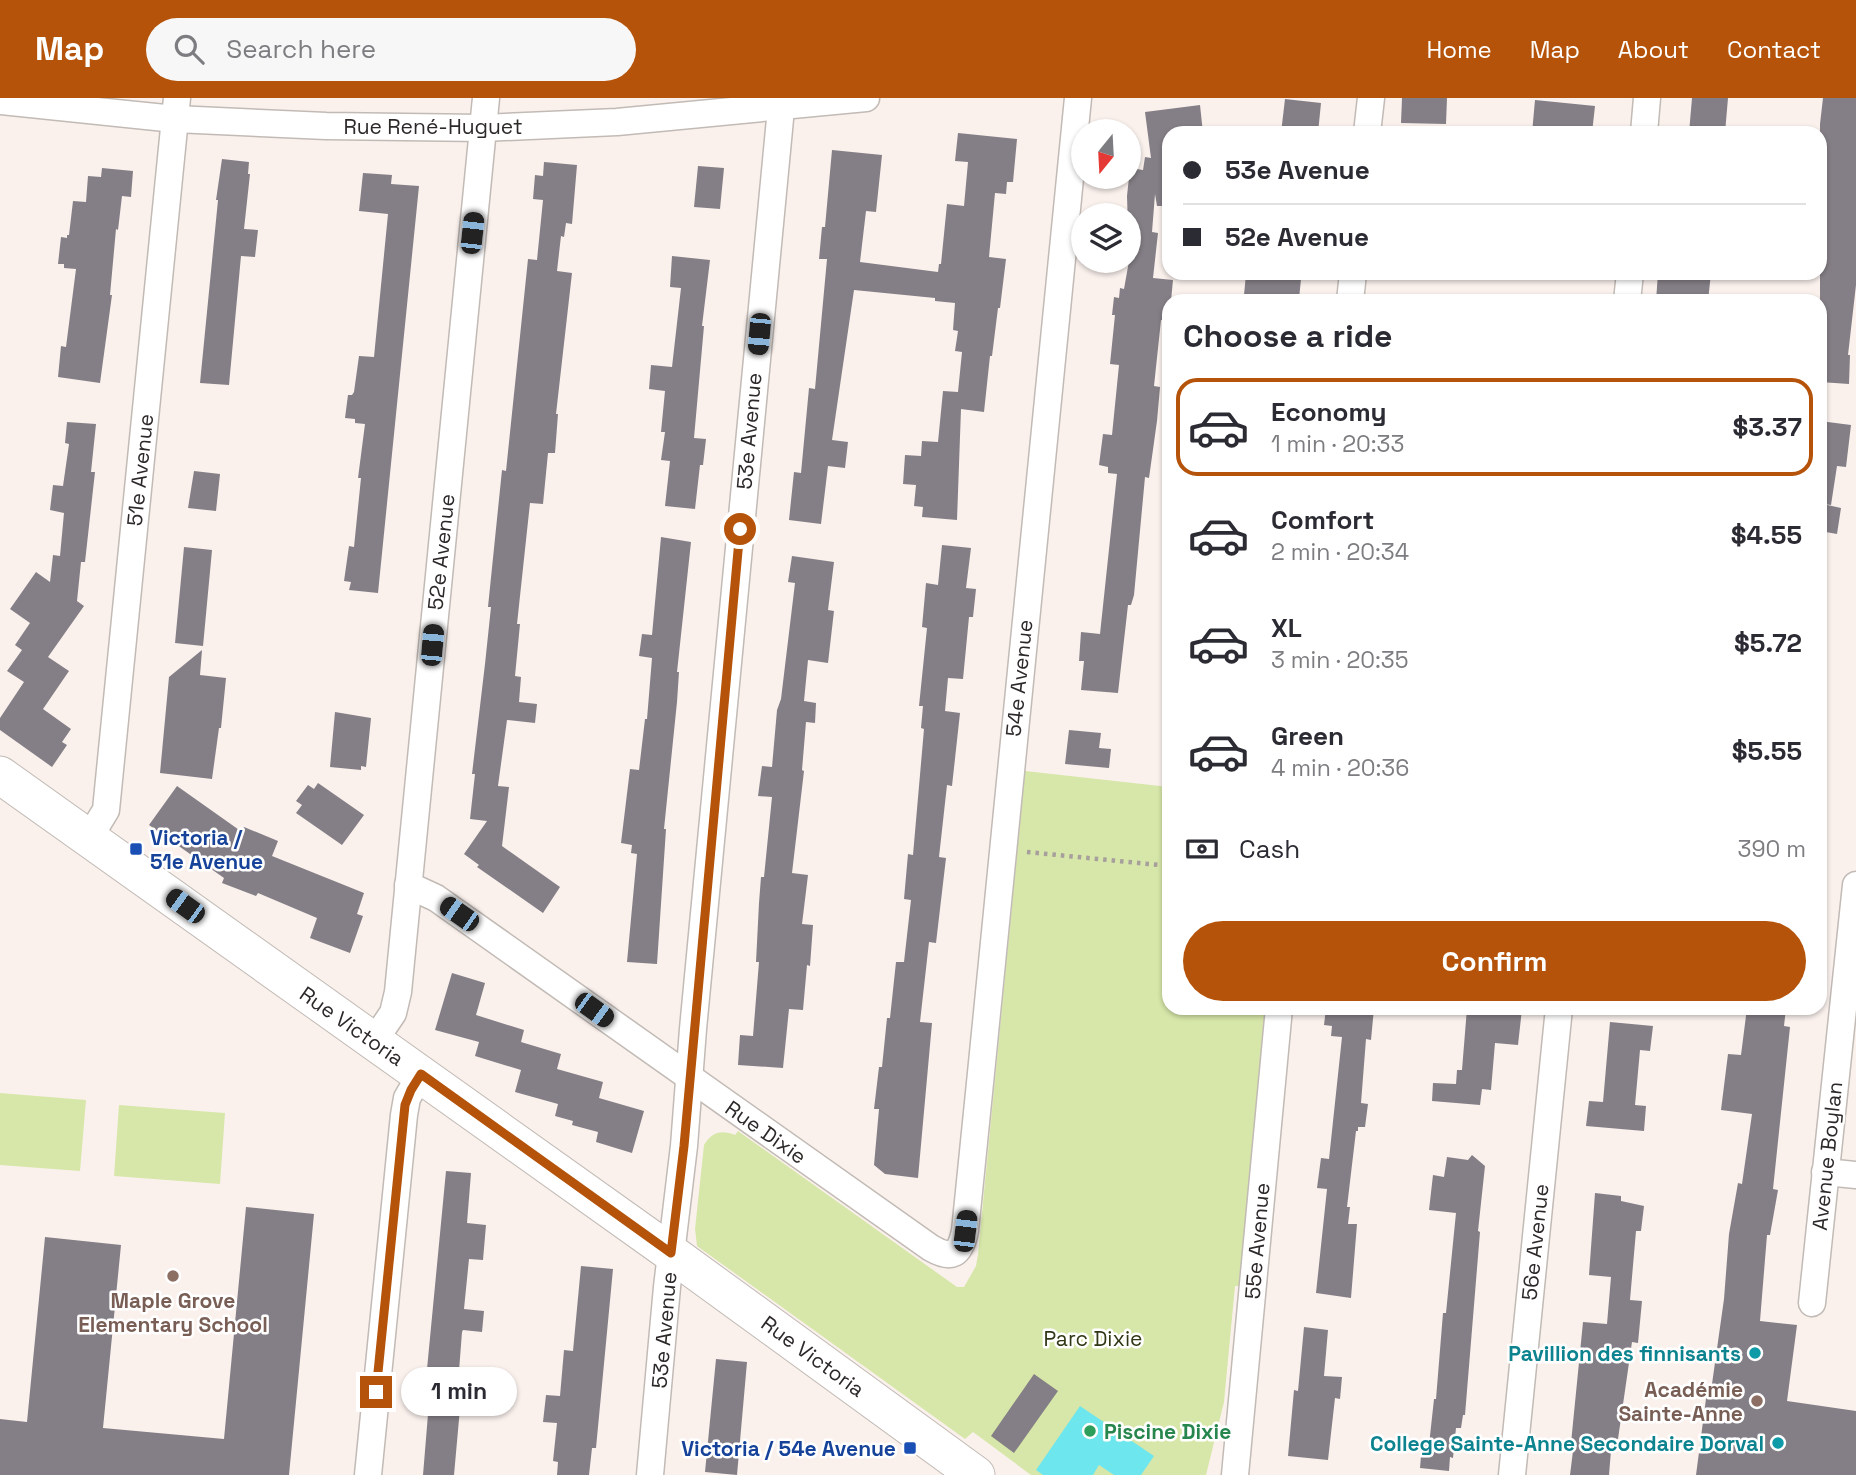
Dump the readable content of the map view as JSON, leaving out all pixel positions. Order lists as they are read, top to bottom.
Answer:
{
  "streets": {
    "main road": ["Rue Victoria"],
    "street": [
      "Rue René-Huguet",
      "53e Avenue",
      "51e Avenue",
      "52e Avenue",
      "54e Avenue",
      "Rue Dixie",
      "Avenue Boylan",
      "55e Avenue",
      "56e Avenue"
    ]
  },
  "crossings": [
    ["Rue René-Huguet", "53e Avenue"],
    ["Rue René-Huguet", "51e Avenue"],
    ["Rue René-Huguet", "52e Avenue"],
    ["53e Avenue", "Rue Victoria"],
    ["53e Avenue", "Rue Dixie"],
    ["51e Avenue", "Rue Victoria"],
    ["52e Avenue", "Rue Victoria"],
    ["52e Avenue", "Rue Dixie"],
    ["54e Avenue", "Rue Dixie"]
  ],
  "parks": ["Parc Dixie"],
  "places": {
    "transit": ["Victoria / 51e Avenue", "Victoria / 54e Avenue"],
    "other": [
      "Maple Grove Elementary School",
      "Pavillion des finnisants",
      "Académie Sainte-Anne",
      "Piscine Dixie",
      "College Sainte-Anne Secondaire Dorval"
    ]
  },
  "north": "bottom",
  "page": {
    "header": "Map",
    "search": "Search here",
    "nav": [
      "Home",
      "Map",
      "About",
      "Contact"
    ],
    "banner": ["53e Avenue", "52e Avenue"],
    "heading": "Choose a ride",
    "list": [
      {
        "name": "Economy",
        "note": "1 min · 20:33",
        "value": "$3.37"
      },
      {
        "name": "Comfort",
        "note": "2 min · 20:34",
        "value": "$4.55"
      },
      {
        "name": "XL",
        "note": "3 min · 20:35",
        "value": "$5.72"
      },
      {
        "name": "Green",
        "note": "4 min · 20:36",
        "value": "$5.55"
      }
    ],
    "pay": ["Cash", "390 m"],
    "buttons": "Confirm",
    "bubble": "1 min"
  }
}
